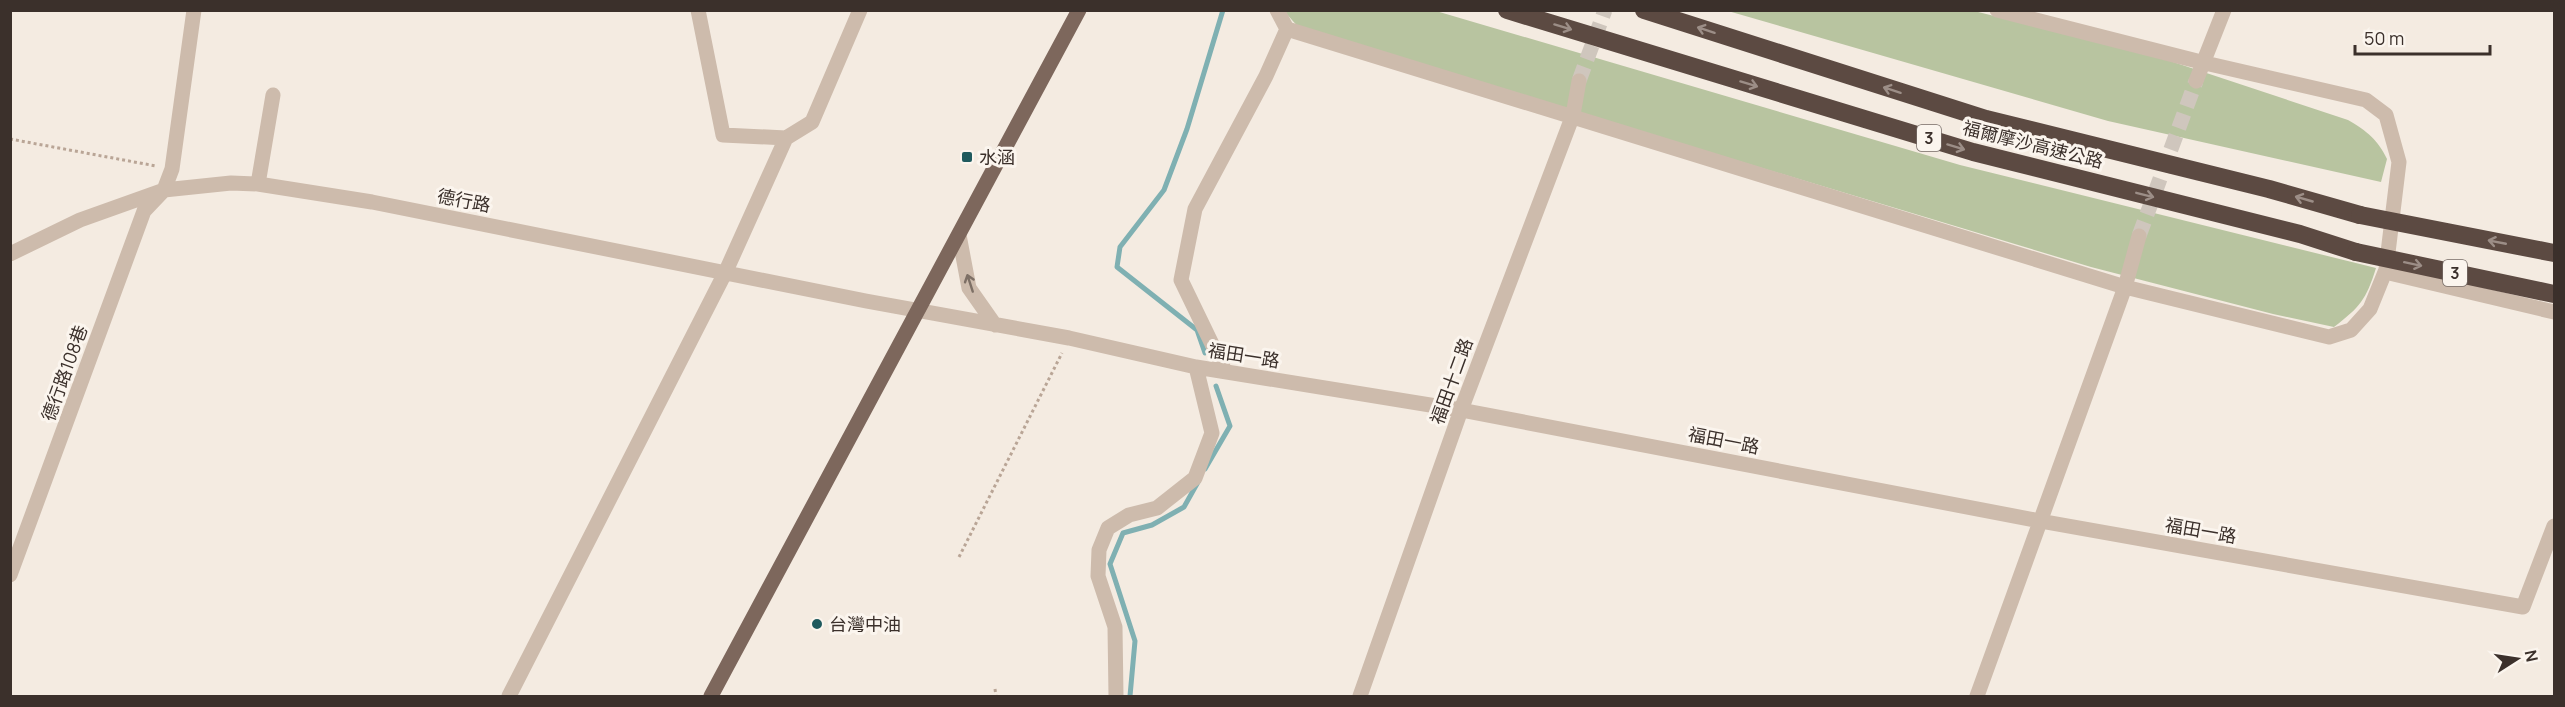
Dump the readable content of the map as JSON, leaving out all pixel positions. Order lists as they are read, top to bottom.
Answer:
{
  "streets": {
    "highway": ["3", "福爾摩沙高速公路"],
    "street": [
      "德行路",
      "福田一路",
      "德行路108巷",
      "福田十二路"
    ]
  },
  "crossings": [
    ["德行路", "福田一路"],
    ["德行路", "德行路108巷"],
    ["福田一路", "福田十二路"]
  ],
  "places": {
    "transit": ["水涵"],
    "other": ["台灣中油"]
  },
  "scale_bar": "50 m",
  "north": "right"
}
